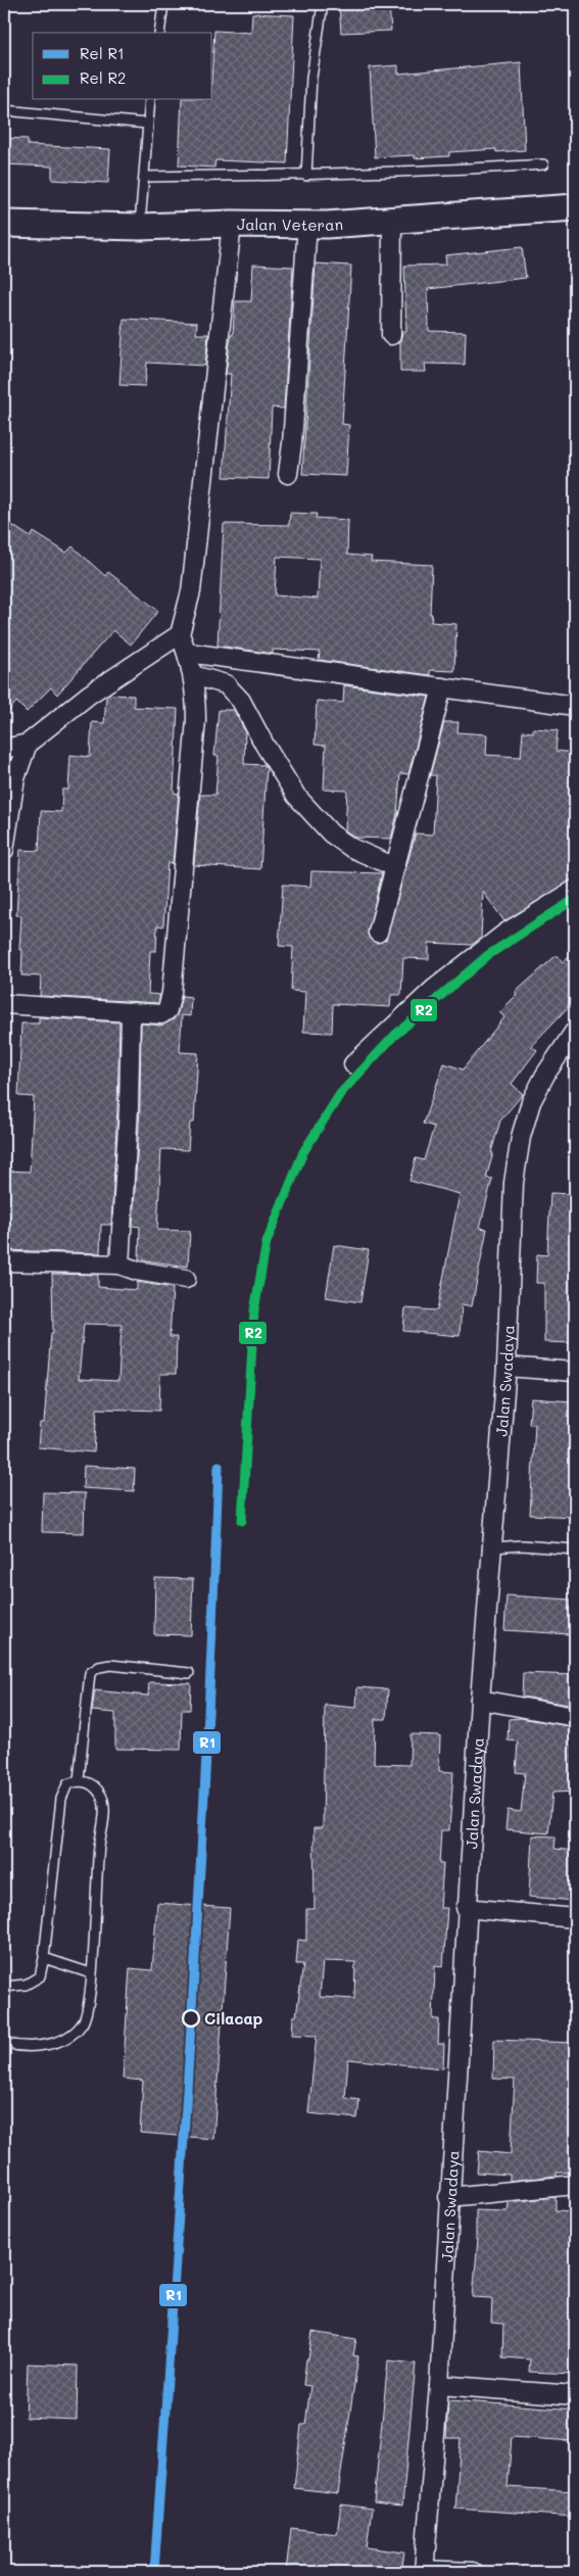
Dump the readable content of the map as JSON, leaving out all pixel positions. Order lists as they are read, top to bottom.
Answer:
{
  "streets": {
    "main road": ["Jalan Veteran"],
    "street": ["Jalan Swadaya"]
  },
  "places": ["Cilacap"],
  "lines": ["rail line R2", "rail line R1"],
  "legend": ["Rel R1", "Rel R2"]
}
